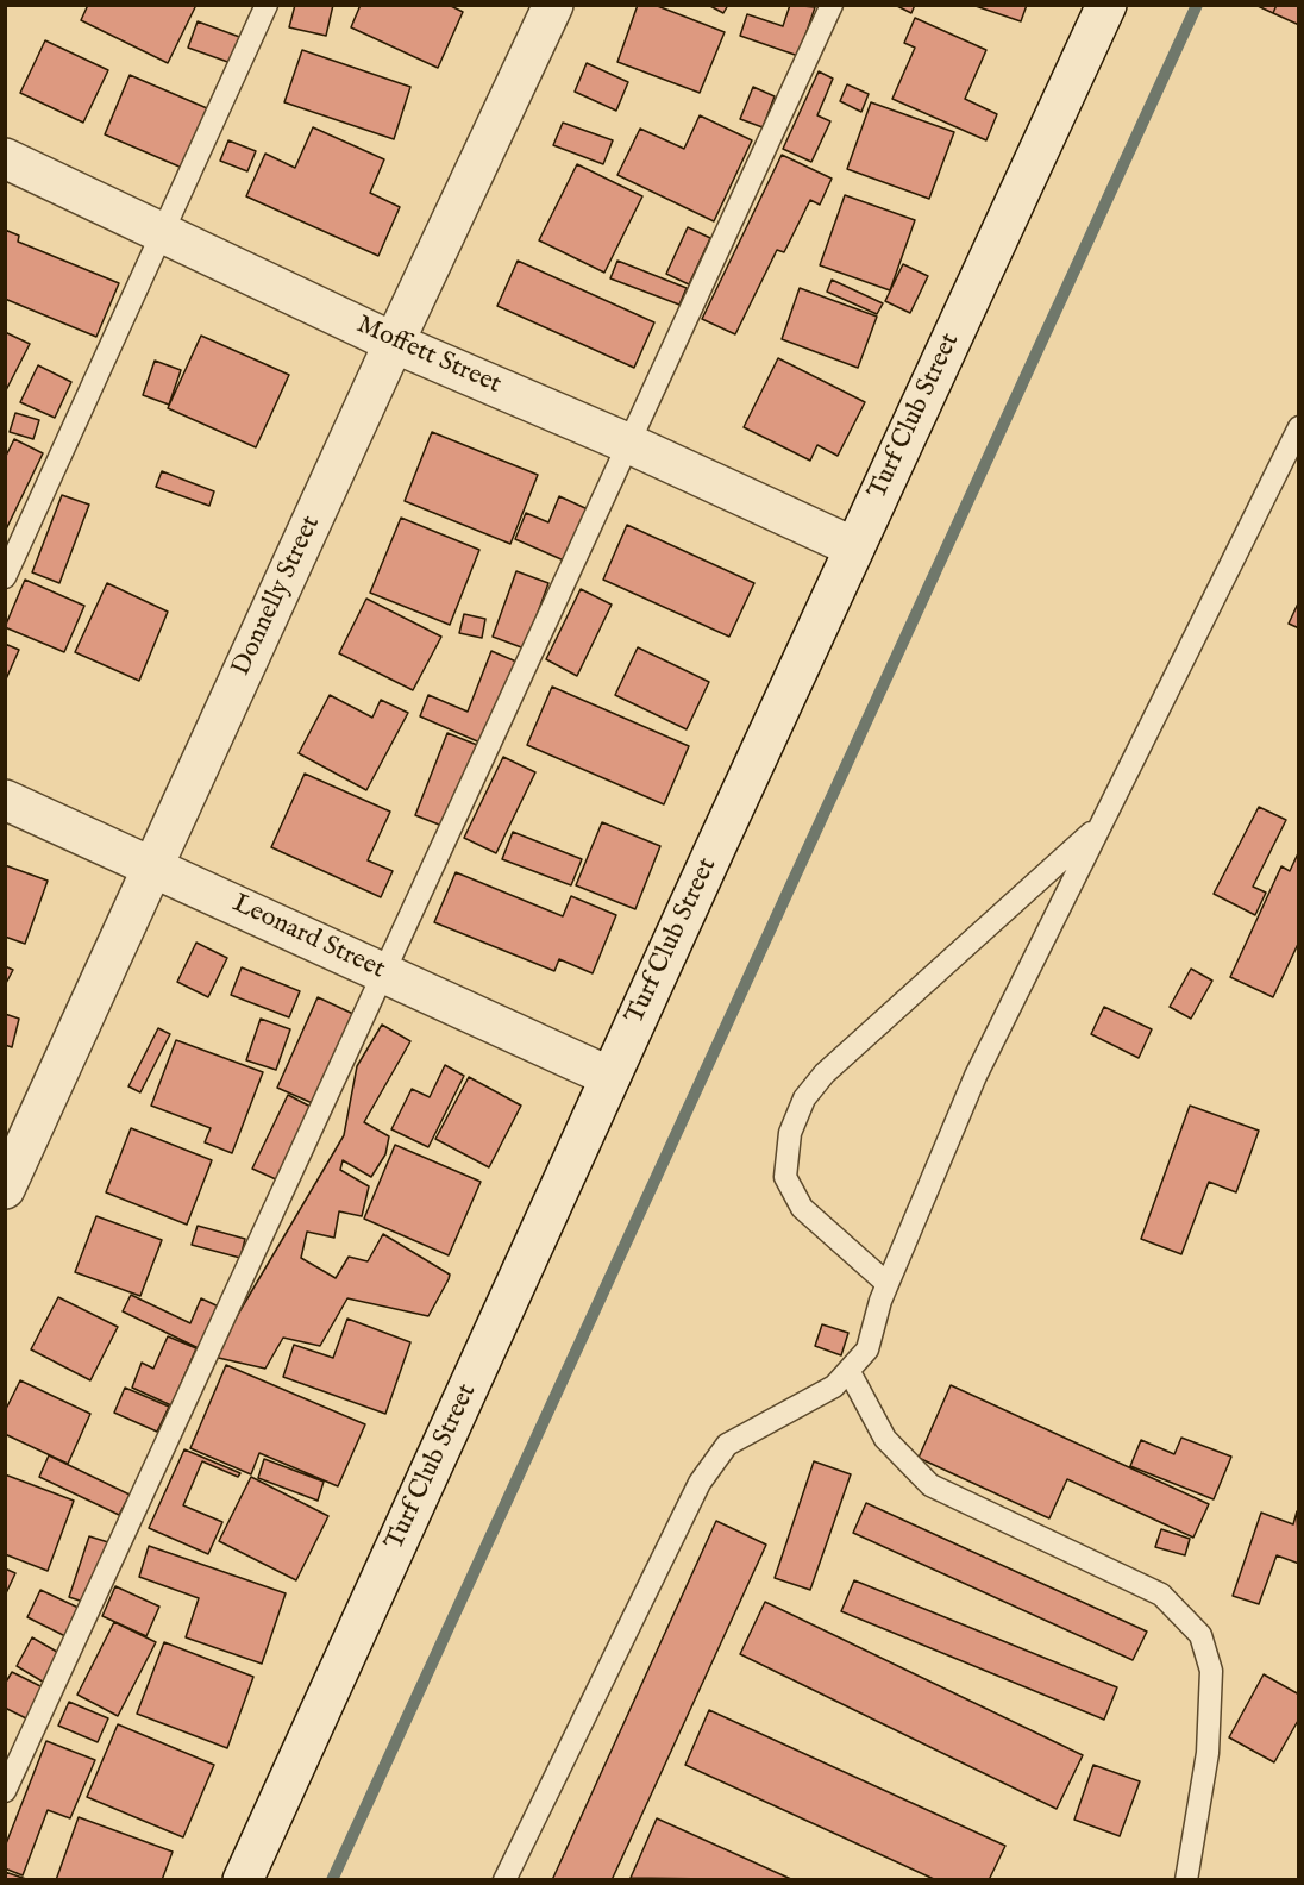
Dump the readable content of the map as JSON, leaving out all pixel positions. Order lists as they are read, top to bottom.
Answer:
{
  "streets": {
    "street": [
      "Moffett Street",
      "Turf Club Street",
      "Donnelly Street",
      "Leonard Street"
    ]
  },
  "crossings": [
    ["Moffett Street", "Turf Club Street"],
    ["Moffett Street", "Donnelly Street"],
    ["Turf Club Street", "Leonard Street"],
    ["Donnelly Street", "Leonard Street"]
  ]
}
